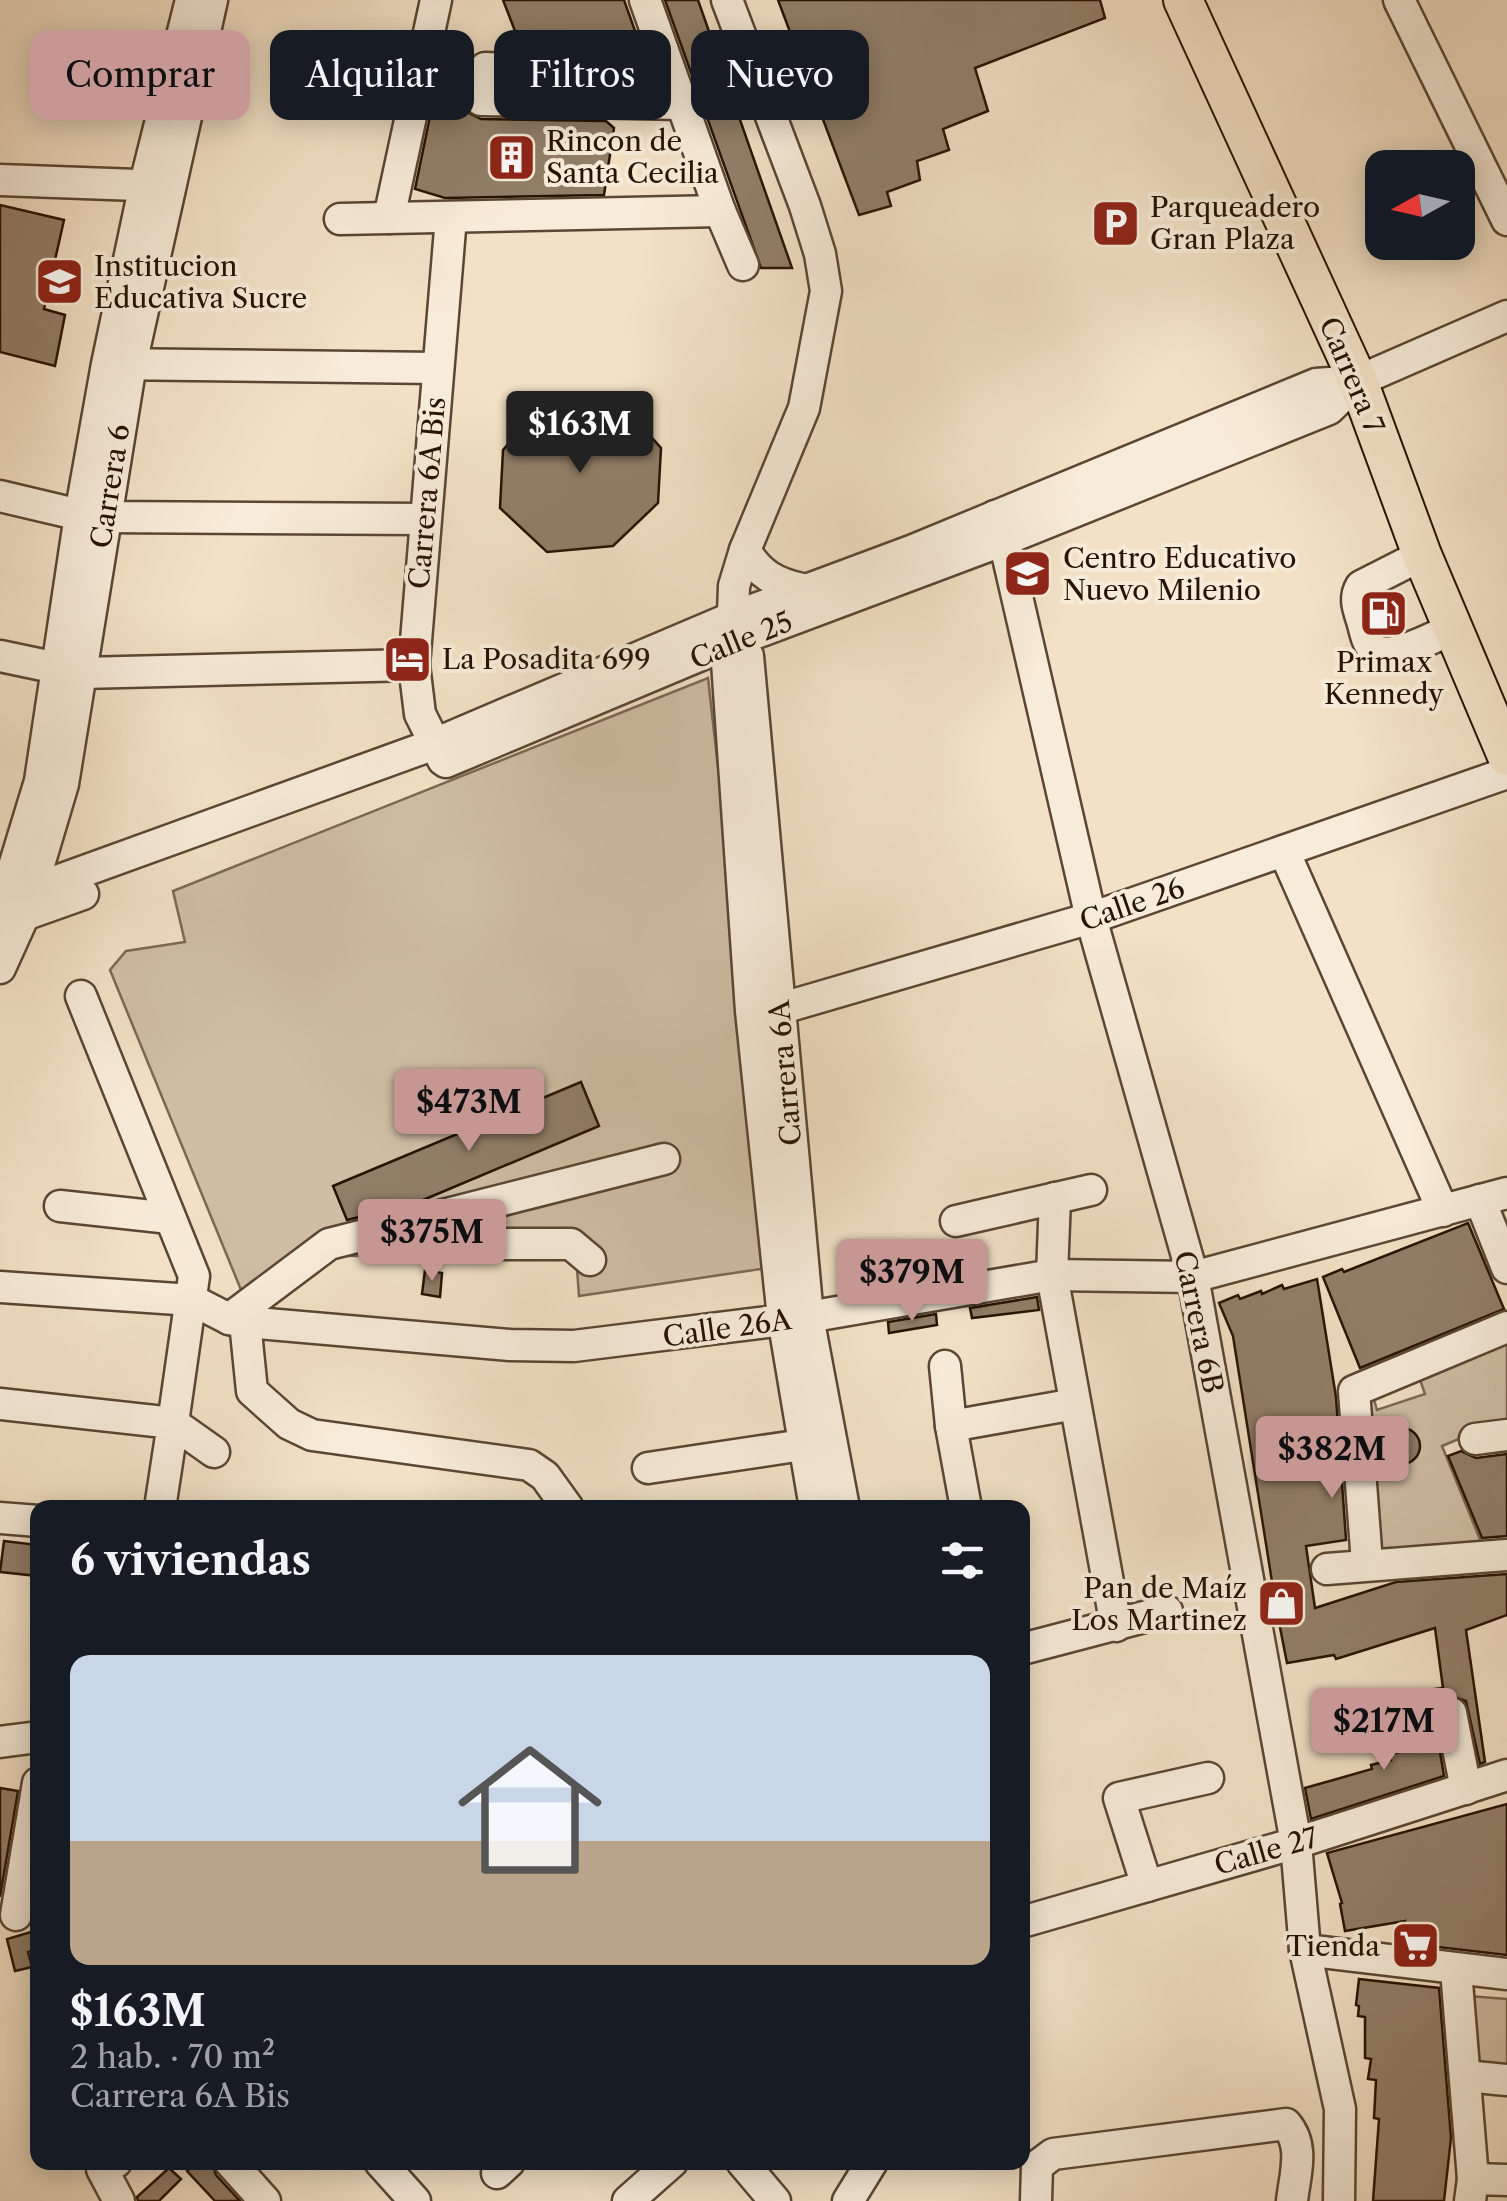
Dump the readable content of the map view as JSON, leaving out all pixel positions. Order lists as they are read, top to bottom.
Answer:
{
  "streets": {
    "main road": ["Carrera 7"],
    "street": [
      "Carrera 6",
      "Carrera 6A Bis",
      "Calle 25",
      "Calle 26",
      "Carrera 6A",
      "Carrera 6B",
      "Calle 26A",
      "Calle 27"
    ]
  },
  "crossings": [
    ["Carrera 7", "Calle 25"],
    ["Carrera 6", "Calle 25"],
    ["Carrera 6A Bis", "Calle 25"],
    ["Calle 25", "Carrera 6A"],
    ["Calle 25", "Carrera 6B"],
    ["Calle 26", "Carrera 6A"],
    ["Calle 26", "Carrera 6B"],
    ["Carrera 6A", "Calle 26A"],
    ["Carrera 6B", "Calle 26A"],
    ["Carrera 6B", "Calle 27"]
  ],
  "places": {
    "building": ["Rincon de Santa Cecilia"],
    "parking": ["Parqueadero Gran Plaza"],
    "school or university": ["Institucion Educativa Sucre", "Centro Educativo Nuevo Milenio"],
    "fuel station": ["Primax Kennedy"],
    "hotel": ["La Posadita 699"],
    "shop": ["Pan de Maíz Los Martinez"],
    "supermarket": ["Tienda"]
  },
  "north": "left",
  "page": {
    "chip": [
      "Comprar",
      "Alquilar",
      "Filtros",
      "Nuevo"
    ],
    "price": [
      "$163M",
      "$473M",
      "$375M",
      "$379M",
      "$382M",
      "$217M"
    ],
    "heading": "6 viviendas",
    "list": [
      {
        "name": "$163M",
        "note": "2 hab. · 70 m² · Carrera 6A Bis"
      }
    ]
  }
}
